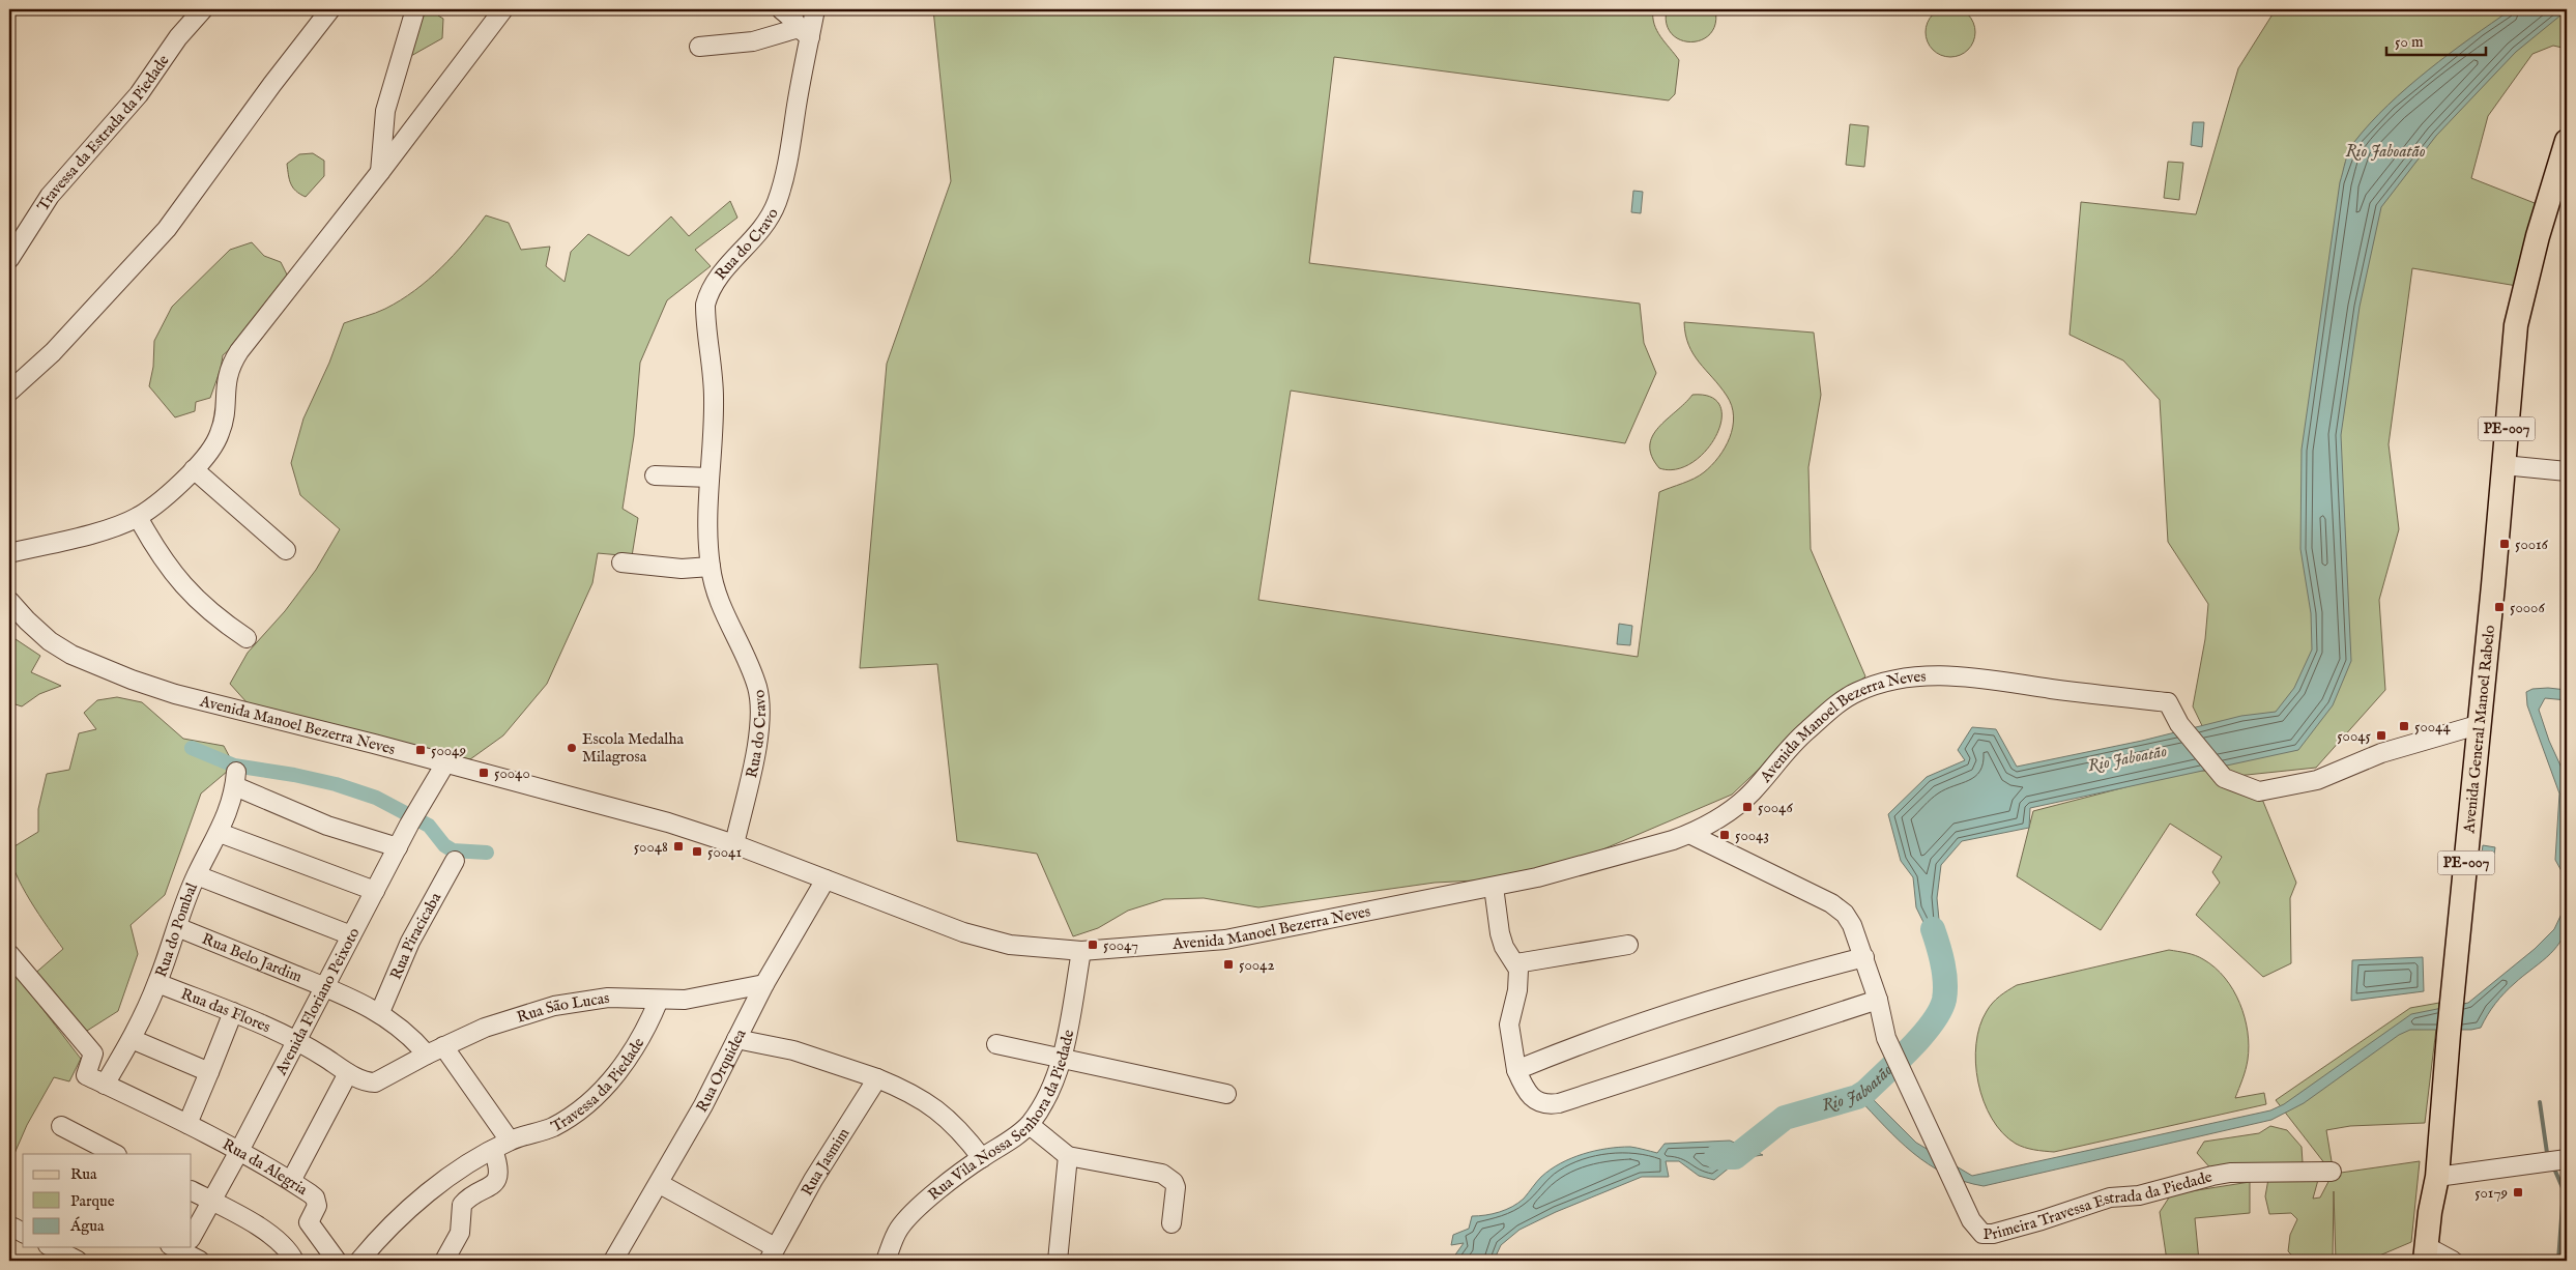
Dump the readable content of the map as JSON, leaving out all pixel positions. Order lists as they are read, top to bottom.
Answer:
{
  "streets": {
    "main road": ["PE-007", "Avenida General Manoel Rabelo"],
    "street": [
      "Travessa da Estrada da Piedade",
      "Rua do Cravo",
      "Avenida Manoel Bezerra Neves",
      "Rua do Pombal",
      "Rua Piracicaba",
      "Rua Belo Jardim",
      "Avenida Floriano Peixoto",
      "Rua São Lucas",
      "Rua das Flores",
      "Rua Orquidea",
      "Travessa da Piedade",
      "Rua Vila Nossa Senhora da Piedade",
      "Rua Jasmim",
      "Rua da Alegria",
      "Primeira Travessa Estrada da Piedade"
    ]
  },
  "crossings": [
    ["Rua do Cravo", "Avenida Manoel Bezerra Neves"],
    ["Avenida Manoel Bezerra Neves", "Avenida General Manoel Rabelo"],
    ["Avenida Manoel Bezerra Neves", "Avenida Floriano Peixoto"],
    ["Avenida Manoel Bezerra Neves", "Rua Orquidea"],
    ["Avenida Manoel Bezerra Neves", "Rua Vila Nossa Senhora da Piedade"],
    ["Avenida Manoel Bezerra Neves", "Primeira Travessa Estrada da Piedade"],
    ["Rua do Pombal", "Rua Belo Jardim"],
    ["Rua do Pombal", "Avenida Floriano Peixoto"],
    ["Rua do Pombal", "Rua das Flores"],
    ["Rua do Pombal", "Rua da Alegria"],
    ["Rua Piracicaba", "Rua Belo Jardim"],
    ["Rua Belo Jardim", "Avenida Floriano Peixoto"],
    ["Rua Belo Jardim", "Rua São Lucas"],
    ["Avenida Floriano Peixoto", "Rua das Flores"],
    ["Avenida Floriano Peixoto", "Rua da Alegria"],
    ["Rua São Lucas", "Rua das Flores"],
    ["Rua São Lucas", "Rua Orquidea"],
    ["Rua São Lucas", "Travessa da Piedade"],
    ["Rua Orquidea", "Rua Jasmim"]
  ],
  "water": ["Rio Jaboatão"],
  "places": {
    "transit": [
      "50016",
      "50006",
      "50044",
      "50045",
      "50049",
      "50040",
      "50046",
      "50043",
      "50048",
      "50041",
      "50047",
      "50042",
      "50179"
    ],
    "other": ["Escola Medalha Milagrosa"]
  },
  "legend": ["Rua", "Parque", "Água"],
  "scale_bar": "50 m"
}
